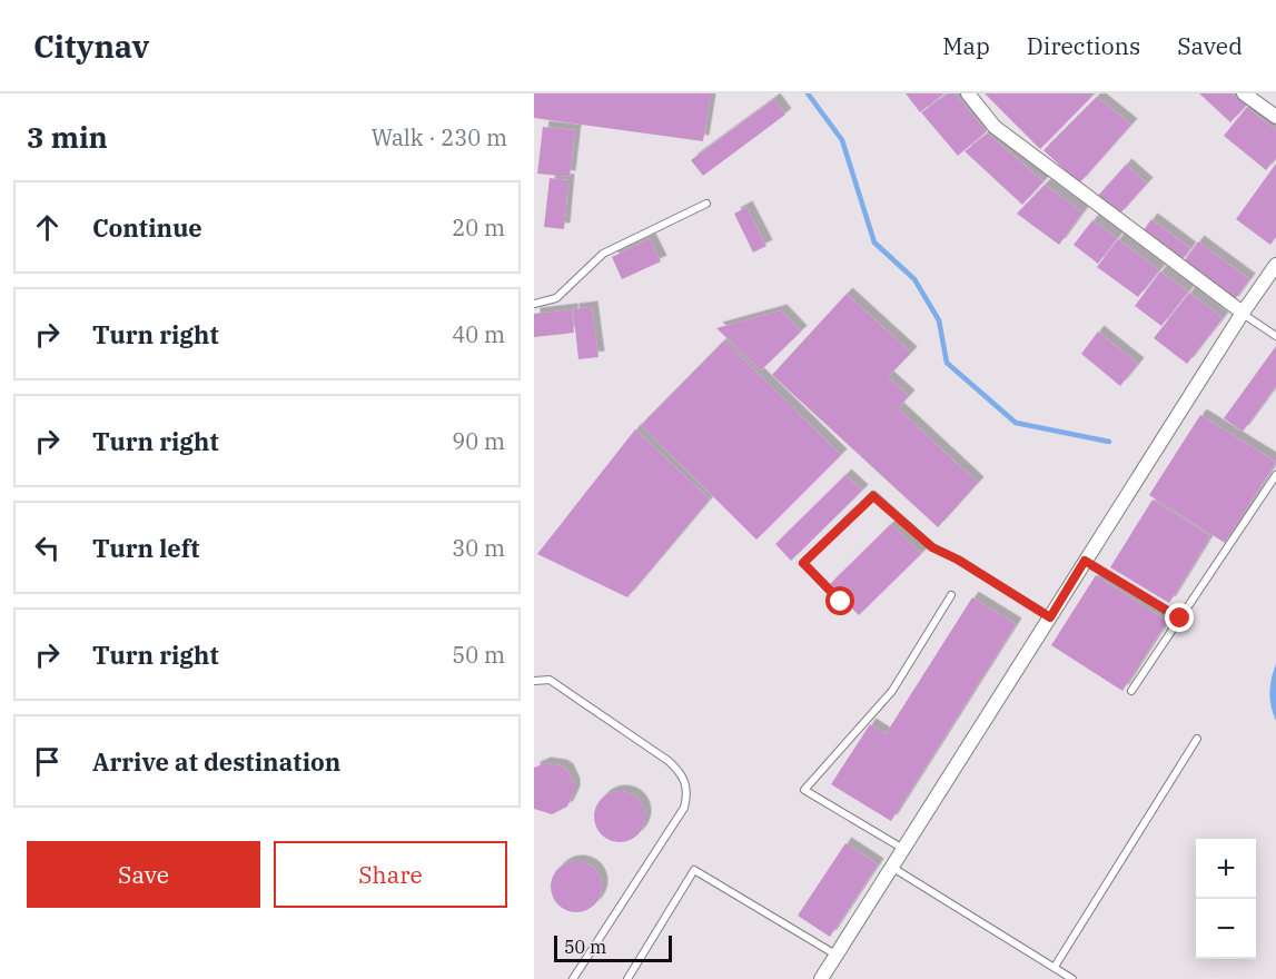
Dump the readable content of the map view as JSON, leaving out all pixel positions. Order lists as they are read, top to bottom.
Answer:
{
  "scale_bar": "50 m",
  "page": {
    "header": "Citynav",
    "nav": ["Map", "Directions", "Saved"],
    "heading": ["3 min", "Walk · 230 m"],
    "list": [
      ["Continue", "20 m"],
      ["Turn right", "40 m"],
      ["Turn right", "90 m"],
      ["Turn left", "30 m"],
      ["Turn right", "50 m"],
      "Arrive at destination"
    ],
    "buttons": ["Save", "Share"],
    "map_buttons": ["+", "−"],
    "scale": "50 m"
  }
}
